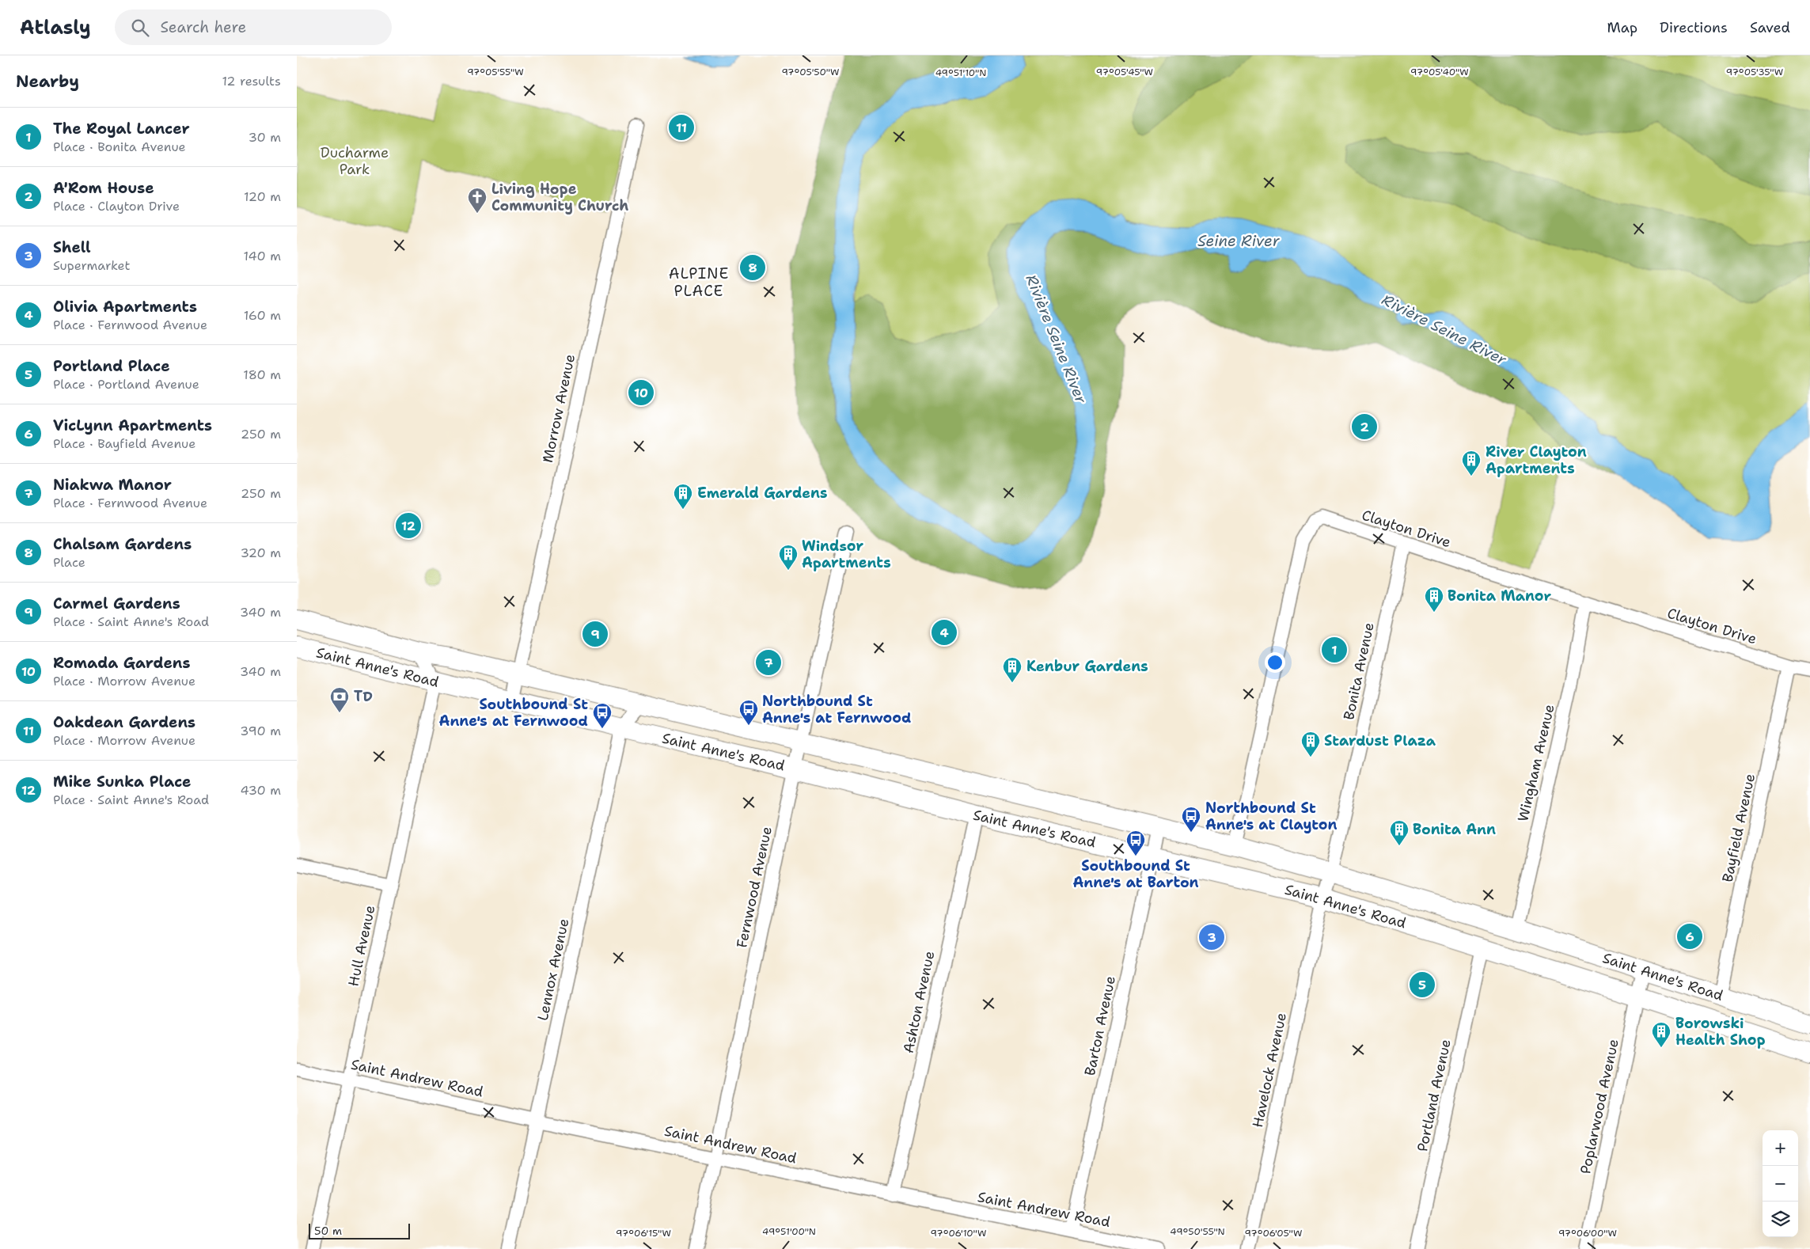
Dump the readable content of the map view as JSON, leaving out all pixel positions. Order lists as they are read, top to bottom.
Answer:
{
  "streets": {
    "main road": ["Saint Anne's Road"],
    "street": [
      "Morrow Avenue",
      "Clayton Drive",
      "Bonita Avenue",
      "Wingham Avenue",
      "Bayfield Avenue",
      "Fernwood Avenue",
      "Hull Avenue",
      "Lennox Avenue",
      "Ashton Avenue",
      "Barton Avenue",
      "Havelock Avenue",
      "Saint Andrew Road",
      "Portland Avenue",
      "Poplarwood Avenue"
    ]
  },
  "crossings": [
    ["Morrow Avenue", "Saint Anne's Road"],
    ["Clayton Drive", "Saint Anne's Road"],
    ["Clayton Drive", "Bonita Avenue"],
    ["Clayton Drive", "Wingham Avenue"],
    ["Clayton Drive", "Bayfield Avenue"],
    ["Saint Anne's Road", "Bonita Avenue"],
    ["Saint Anne's Road", "Wingham Avenue"],
    ["Saint Anne's Road", "Bayfield Avenue"],
    ["Saint Anne's Road", "Fernwood Avenue"],
    ["Saint Anne's Road", "Hull Avenue"],
    ["Saint Anne's Road", "Lennox Avenue"],
    ["Saint Anne's Road", "Ashton Avenue"],
    ["Saint Anne's Road", "Barton Avenue"],
    ["Saint Anne's Road", "Havelock Avenue"],
    ["Saint Anne's Road", "Portland Avenue"],
    ["Saint Anne's Road", "Poplarwood Avenue"],
    ["Bonita Avenue", "Havelock Avenue"],
    ["Fernwood Avenue", "Saint Andrew Road"],
    ["Hull Avenue", "Saint Andrew Road"],
    ["Lennox Avenue", "Saint Andrew Road"],
    ["Ashton Avenue", "Saint Andrew Road"],
    ["Barton Avenue", "Saint Andrew Road"]
  ],
  "districts": ["ALPINE PLACE"],
  "water": ["Seine River", "Rivière Seine River"],
  "parks": ["Ducharme Park"],
  "places": {
    "church": ["Living Hope Community Church"],
    "building": [
      "River Clayton Apartments",
      "Emerald Gardens",
      "Windsor Apartments",
      "Bonita Manor",
      "Kenbur Gardens",
      "Stardust Plaza",
      "Bonita Ann",
      "Borowski Health Shop"
    ],
    "bank": ["TD"],
    "bus stop": [
      "Northbound St Anne's at Fernwood",
      "Southbound St Anne's at Fernwood",
      "Northbound St Anne's at Clayton",
      "Southbound St Anne's at Barton"
    ]
  },
  "scale_bar": "50 m",
  "page": {
    "header": "Atlasly",
    "search": "Search here",
    "nav": ["Map", "Directions", "Saved"],
    "heading": ["Nearby", "12 results"],
    "list": [
      {
        "mark": "1",
        "name": "The Royal Lancer",
        "note": "Place · Bonita Avenue",
        "value": "30 m"
      },
      {
        "mark": "2",
        "name": "A'Rom House",
        "note": "Place · Clayton Drive",
        "value": "120 m"
      },
      {
        "mark": "3",
        "name": "Shell",
        "note": "Supermarket",
        "value": "140 m"
      },
      {
        "mark": "4",
        "name": "Olivia Apartments",
        "note": "Place · Fernwood Avenue",
        "value": "160 m"
      },
      {
        "mark": "5",
        "name": "Portland Place",
        "note": "Place · Portland Avenue",
        "value": "180 m"
      },
      {
        "mark": "6",
        "name": "VicLynn Apartments",
        "note": "Place · Bayfield Avenue",
        "value": "250 m"
      },
      {
        "mark": "7",
        "name": "Niakwa Manor",
        "note": "Place · Fernwood Avenue",
        "value": "250 m"
      },
      {
        "mark": "8",
        "name": "Chalsam Gardens",
        "note": "Place",
        "value": "320 m"
      },
      {
        "mark": "9",
        "name": "Carmel Gardens",
        "note": "Place · Saint Anne's Road",
        "value": "340 m"
      },
      {
        "mark": "10",
        "name": "Romada Gardens",
        "note": "Place · Morrow Avenue",
        "value": "340 m"
      },
      {
        "mark": "11",
        "name": "Oakdean Gardens",
        "note": "Place · Morrow Avenue",
        "value": "390 m"
      },
      {
        "mark": "12",
        "name": "Mike Sunka Place",
        "note": "Place · Saint Anne's Road",
        "value": "430 m"
      }
    ],
    "pins": [
      "11",
      "8",
      "10",
      "2",
      "12",
      "4",
      "9",
      "1",
      "7",
      "6",
      "3",
      "5"
    ],
    "map_buttons": ["+", "−"],
    "scale": "50 m"
  },
  "coordinates": [
    "97°05'55\"W",
    "97°05'50\"W",
    "97°05'45\"W",
    "97°05'40\"W",
    "97°05'35\"W",
    "49°51'10\"N",
    "49°51'00\"N",
    "49°50'55\"N",
    "97°06'15\"W",
    "97°06'10\"W",
    "97°06'05\"W",
    "97°06'00\"W"
  ]
}
